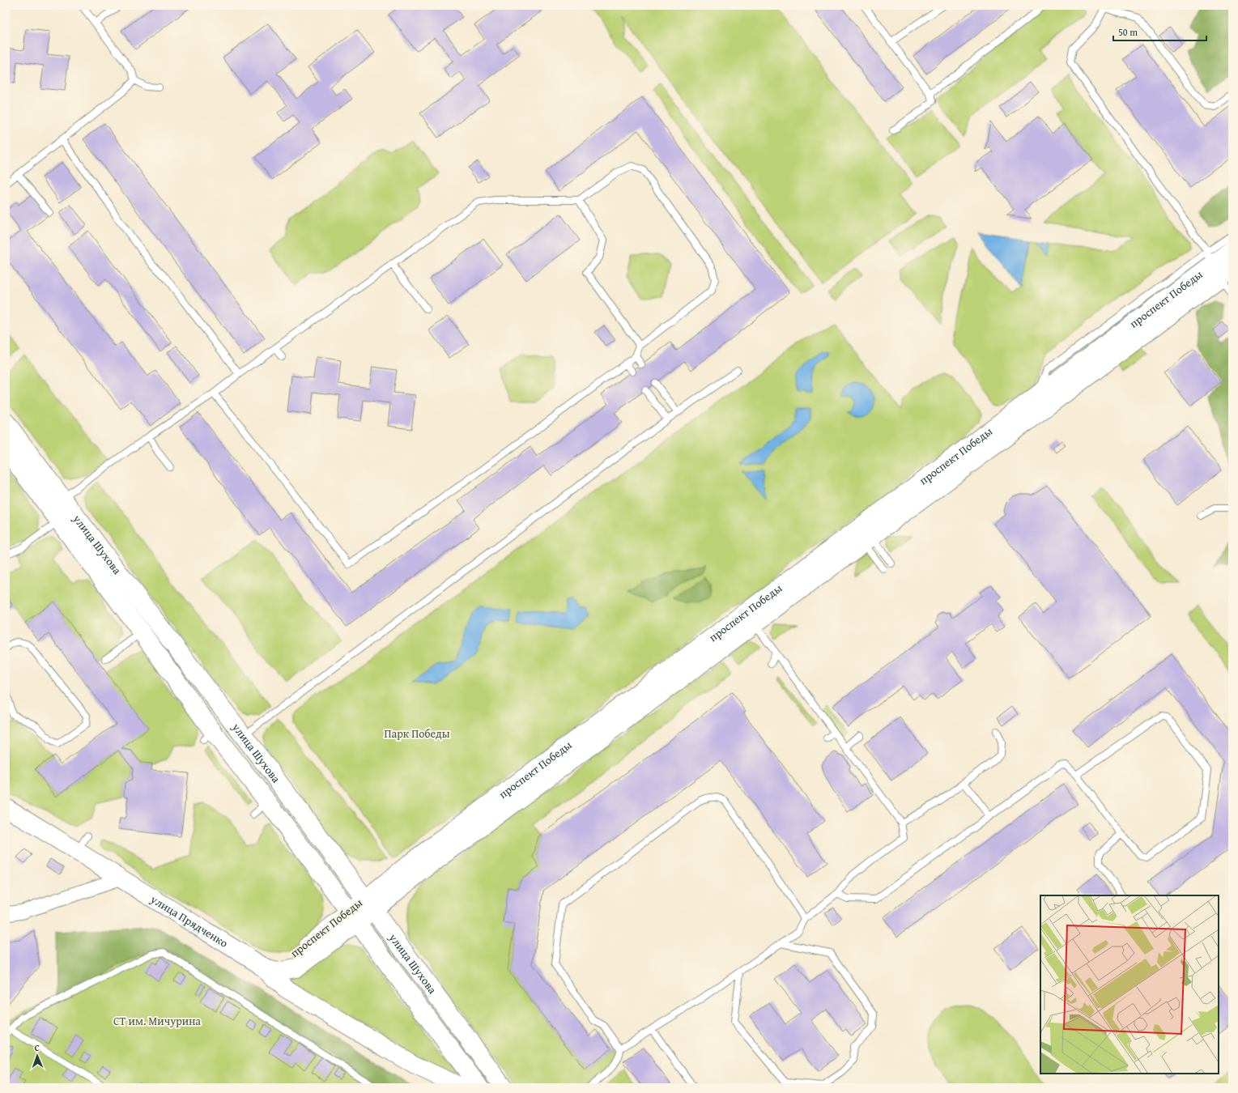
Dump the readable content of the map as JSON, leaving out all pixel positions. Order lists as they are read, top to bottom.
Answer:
{
  "streets": {
    "main road": ["проспект Победы", "улица Шухова", "улица Прядченко"]
  },
  "crossings": [
    ["проспект Победы", "улица Шухова"],
    ["проспект Победы", "улица Прядченко"]
  ],
  "parks": ["Парк Победы", "СТ им. Мичурина"],
  "scale_bar": "50 m",
  "north": "top"
}
